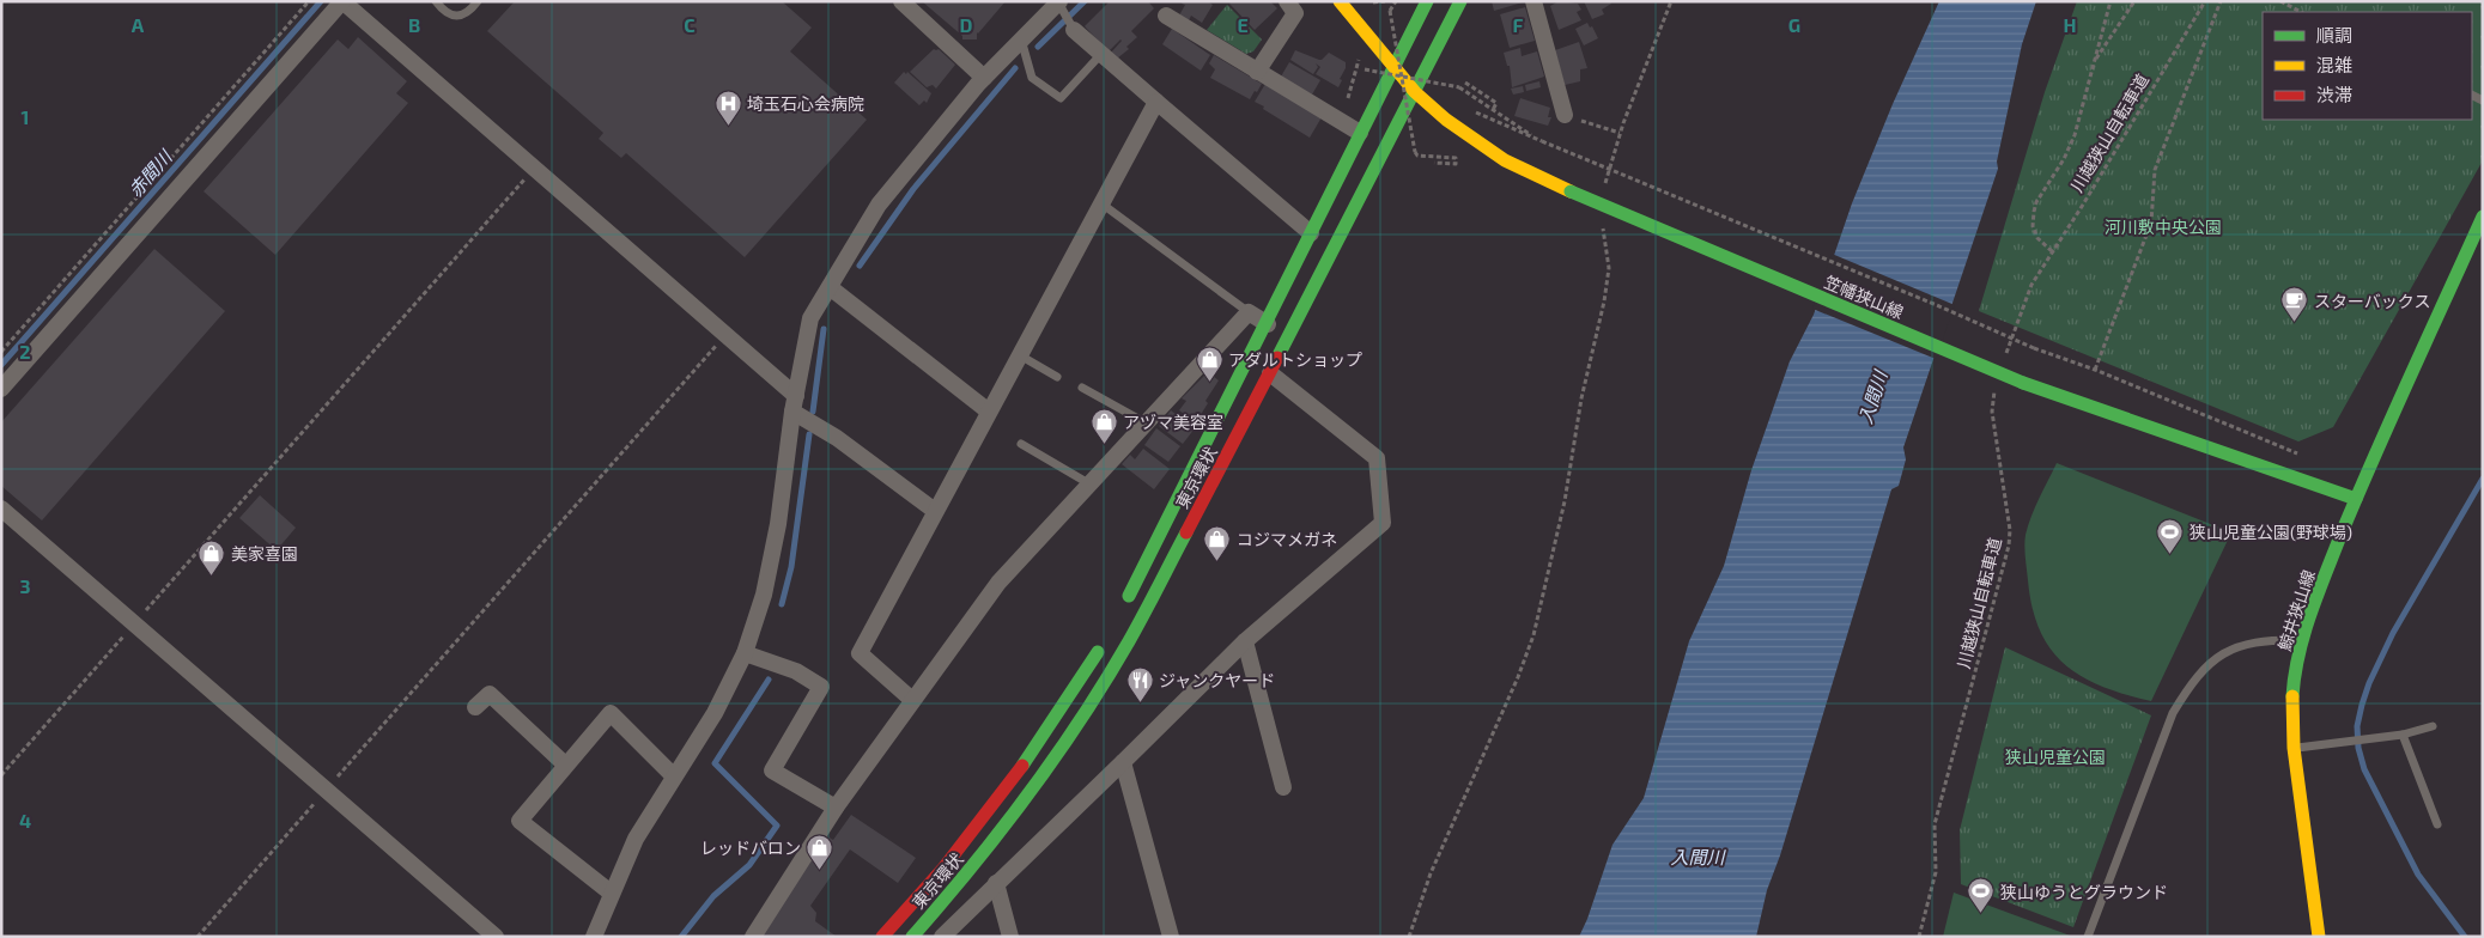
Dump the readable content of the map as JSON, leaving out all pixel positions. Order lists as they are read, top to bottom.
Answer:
{
  "streets": {
    "main road": ["笠幡狭山線", "東京環状", "鯨井狭山線"],
    "path": ["川越狭山自転車道"]
  },
  "crossings": [
    ["笠幡狭山線", "東京環状"],
    ["笠幡狭山線", "鯨井狭山線"]
  ],
  "water": ["赤間川", "入間川"],
  "parks": ["河川敷中央公園", "狭山児童公園"],
  "places": {
    "hospital": ["埼玉石心会病院"],
    "cafe": ["スターバックス"],
    "shop": [
      "アダルトショップ",
      "アヅマ美容室",
      "コジマメガネ",
      "美家喜園",
      "レッドバロン"
    ],
    "sports": ["狭山児童公園(野球場)", "狭山ゆうとグラウンド"],
    "restaurant": ["ジャンクヤード"]
  },
  "legend": ["順調", "混雑", "渋滞"],
  "grid": {
    "columns": [
      "A",
      "B",
      "C",
      "D",
      "E",
      "F",
      "G",
      "H"
    ],
    "rows": [
      "1",
      "2",
      "3",
      "4"
    ]
  }
}
